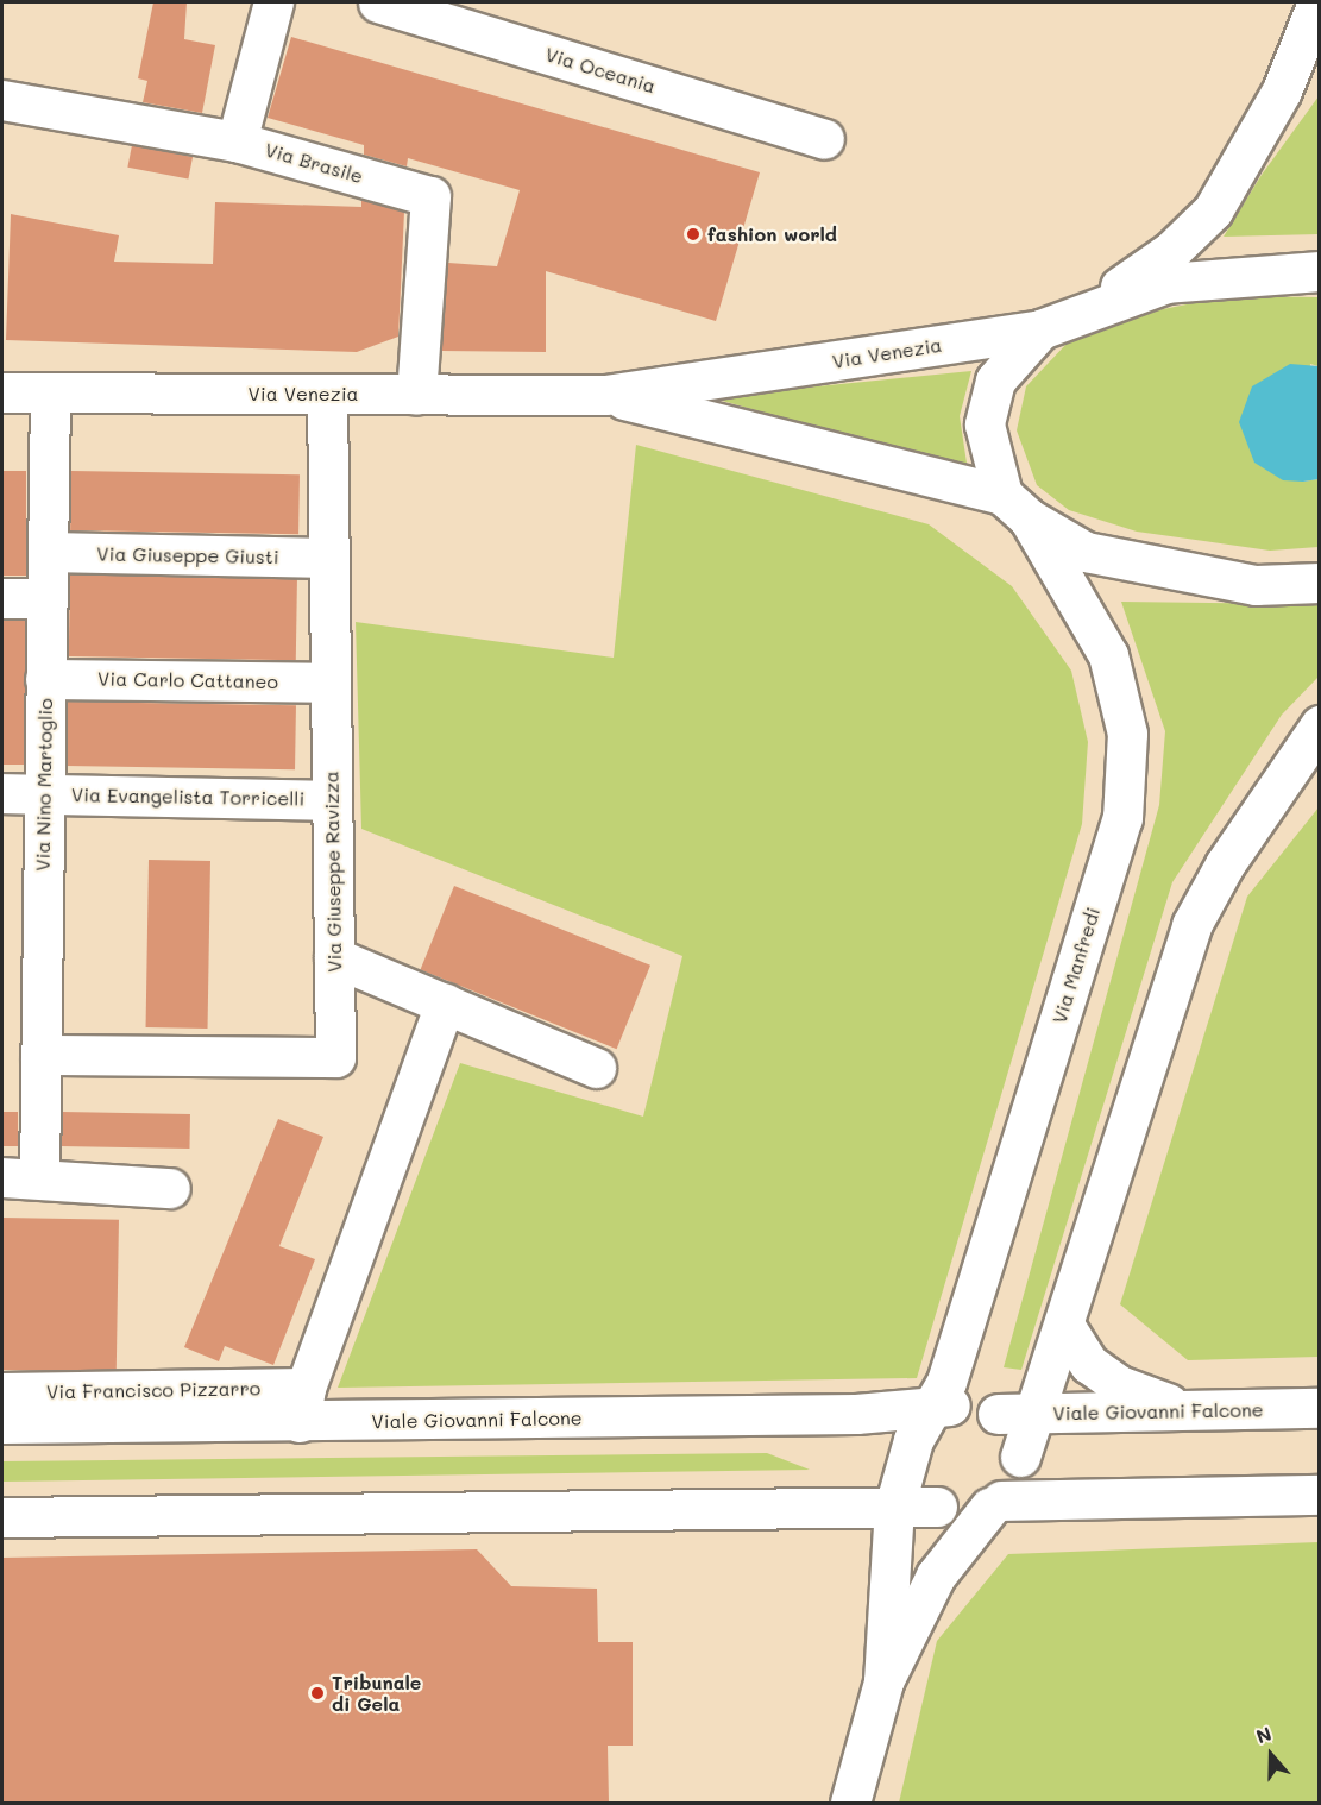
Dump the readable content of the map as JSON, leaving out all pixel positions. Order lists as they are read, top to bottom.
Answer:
{
  "streets": {
    "street": [
      "Via Oceania",
      "Via Brasile",
      "Via Venezia",
      "Via Giuseppe Giusti",
      "Via Carlo Cattaneo",
      "Via Nino Martoglio",
      "Via Evangelista Torricelli",
      "Via Giuseppe Ravizza",
      "Via Manfredi",
      "Via Francisco Pizzarro",
      "Viale Giovanni Falcone"
    ]
  },
  "crossings": [
    ["Via Brasile", "Via Venezia"],
    ["Via Venezia", "Via Nino Martoglio"],
    ["Via Venezia", "Via Giuseppe Ravizza"],
    ["Via Venezia", "Via Manfredi"],
    ["Via Giuseppe Giusti", "Via Nino Martoglio"],
    ["Via Giuseppe Giusti", "Via Giuseppe Ravizza"],
    ["Via Carlo Cattaneo", "Via Nino Martoglio"],
    ["Via Carlo Cattaneo", "Via Giuseppe Ravizza"],
    ["Via Nino Martoglio", "Via Evangelista Torricelli"],
    ["Via Nino Martoglio", "Via Giuseppe Ravizza"],
    ["Via Evangelista Torricelli", "Via Giuseppe Ravizza"],
    ["Via Manfredi", "Viale Giovanni Falcone"],
    ["Via Francisco Pizzarro", "Viale Giovanni Falcone"]
  ],
  "places": ["fashion world", "Tribunale di Gela"],
  "north": "top"
}
